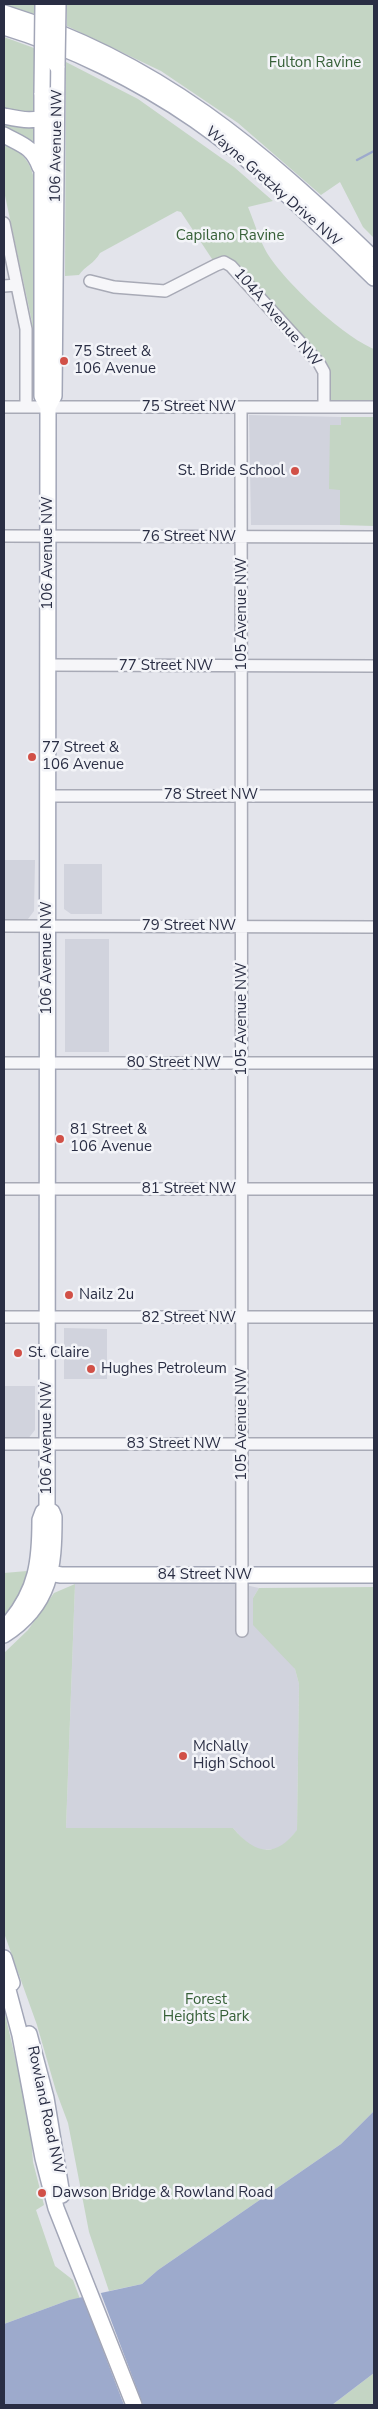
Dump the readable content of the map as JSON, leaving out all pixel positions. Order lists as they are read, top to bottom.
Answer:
{
  "streets": {
    "main road": [
      "106 Avenue NW",
      "Wayne Gretzky Drive NW",
      "84 Street NW",
      "Rowland Road NW"
    ],
    "street": [
      "104A Avenue NW",
      "75 Street NW",
      "76 Street NW",
      "105 Avenue NW",
      "77 Street NW",
      "78 Street NW",
      "79 Street NW",
      "80 Street NW",
      "81 Street NW",
      "82 Street NW",
      "83 Street NW"
    ]
  },
  "crossings": [
    ["106 Avenue NW", "75 Street NW"],
    ["106 Avenue NW", "76 Street NW"],
    ["106 Avenue NW", "77 Street NW"],
    ["106 Avenue NW", "78 Street NW"],
    ["106 Avenue NW", "79 Street NW"],
    ["106 Avenue NW", "80 Street NW"],
    ["106 Avenue NW", "81 Street NW"],
    ["106 Avenue NW", "82 Street NW"],
    ["106 Avenue NW", "83 Street NW"],
    ["106 Avenue NW", "84 Street NW"],
    ["104A Avenue NW", "75 Street NW"],
    ["75 Street NW", "105 Avenue NW"],
    ["76 Street NW", "105 Avenue NW"],
    ["105 Avenue NW", "77 Street NW"],
    ["105 Avenue NW", "78 Street NW"],
    ["105 Avenue NW", "79 Street NW"],
    ["105 Avenue NW", "80 Street NW"],
    ["105 Avenue NW", "81 Street NW"],
    ["105 Avenue NW", "82 Street NW"],
    ["105 Avenue NW", "83 Street NW"],
    ["105 Avenue NW", "84 Street NW"]
  ],
  "parks": ["Fulton Ravine", "Capilano Ravine", "Forest Heights Park"],
  "places": [
    "75 Street & 106 Avenue",
    "St. Bride School",
    "77 Street & 106 Avenue",
    "81 Street & 106 Avenue",
    "Nailz 2u",
    "St. Claire",
    "Hughes Petroleum",
    "McNally High School",
    "Dawson Bridge & Rowland Road"
  ]
}
